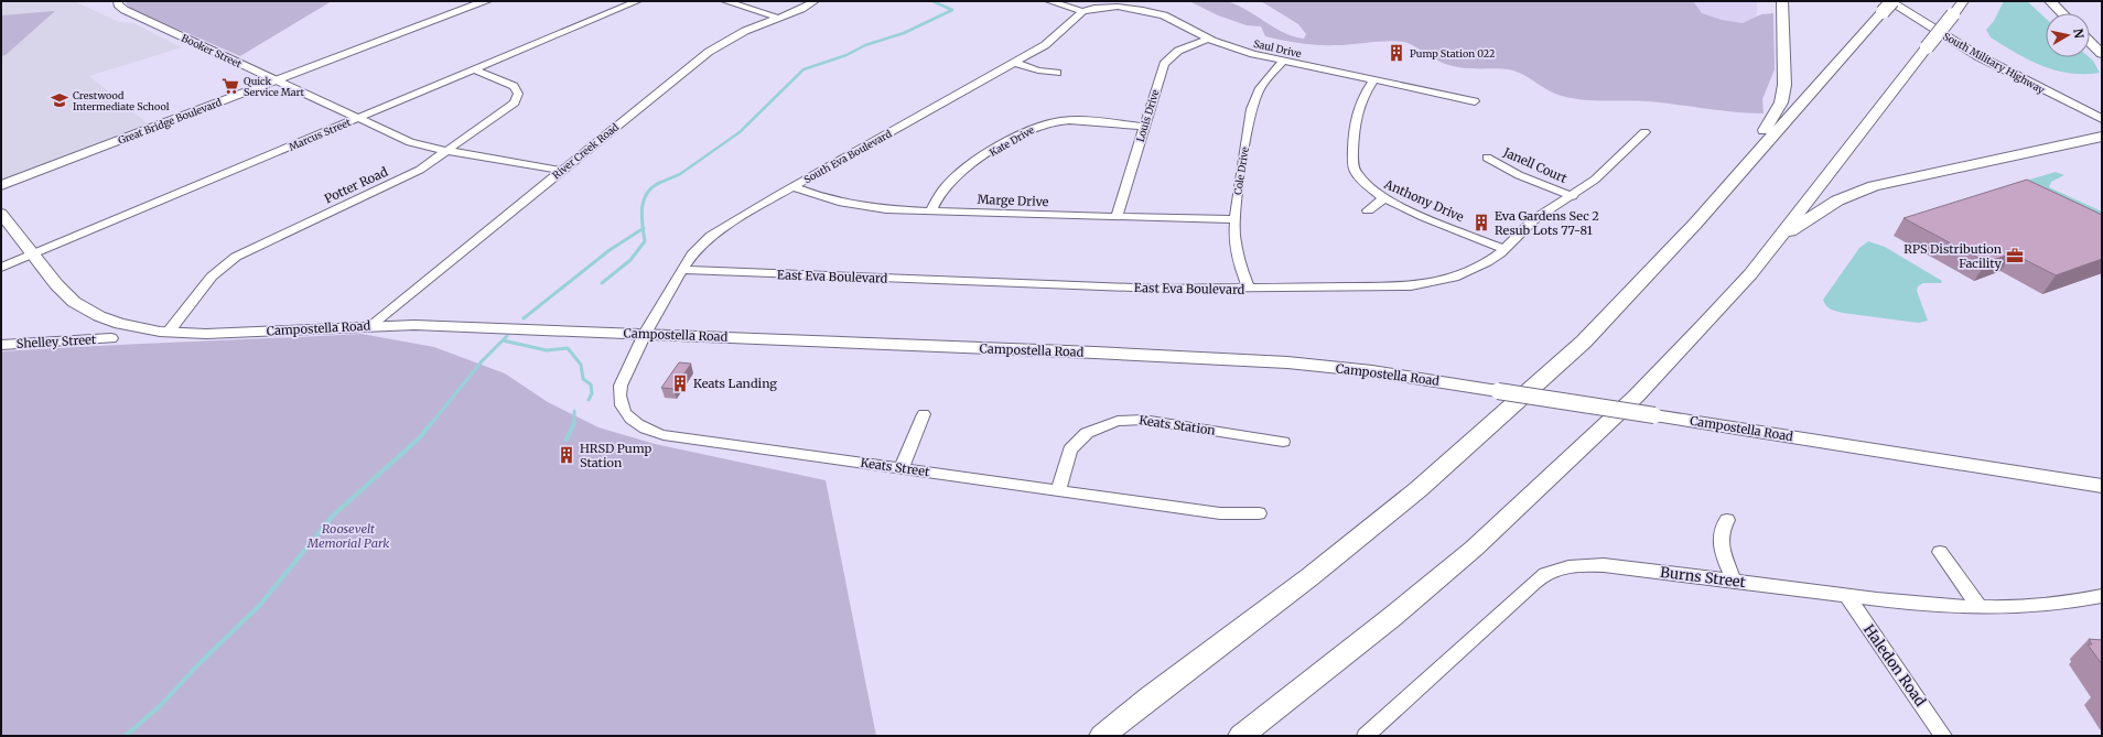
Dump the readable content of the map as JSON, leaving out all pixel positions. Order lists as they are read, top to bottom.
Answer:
{
  "streets": {
    "main road": ["South Military Highway", "Great Bridge Boulevard", "Campostella Road"],
    "street": [
      "Saul Drive",
      "Booker Street",
      "Louis Drive",
      "Marcus Street",
      "Kate Drive",
      "River Creek Road",
      "South Eva Boulevard",
      "Janell Court",
      "Cole Drive",
      "Potter Road",
      "Marge Drive",
      "Anthony Drive",
      "East Eva Boulevard",
      "Shelley Street",
      "Keats Station",
      "Keats Street",
      "Burns Street",
      "Haledon Road"
    ]
  },
  "crossings": [
    ["Saul Drive", "Louis Drive"],
    ["Saul Drive", "South Eva Boulevard"],
    ["Saul Drive", "Cole Drive"],
    ["Saul Drive", "Anthony Drive"],
    ["Booker Street", "Great Bridge Boulevard"],
    ["Booker Street", "Marcus Street"],
    ["Booker Street", "River Creek Road"],
    ["Booker Street", "Potter Road"],
    ["Louis Drive", "Kate Drive"],
    ["Louis Drive", "Marge Drive"],
    ["Marcus Street", "Potter Road"],
    ["Marcus Street", "Campostella Road"],
    ["Kate Drive", "Marge Drive"],
    ["River Creek Road", "Campostella Road"],
    ["South Eva Boulevard", "Marge Drive"],
    ["South Eva Boulevard", "East Eva Boulevard"],
    ["South Eva Boulevard", "Campostella Road"],
    ["South Eva Boulevard", "Keats Street"],
    ["Janell Court", "East Eva Boulevard"],
    ["Cole Drive", "Marge Drive"],
    ["Cole Drive", "East Eva Boulevard"],
    ["Potter Road", "Campostella Road"],
    ["Anthony Drive", "East Eva Boulevard"],
    ["Campostella Road", "Keats Street"],
    ["Keats Station", "Keats Street"],
    ["Burns Street", "Haledon Road"]
  ],
  "parks": ["Roosevelt Memorial Park"],
  "places": {
    "building": [
      "Pump Station 022",
      "Eva Gardens Sec 2 Resub Lots 77-81",
      "Keats Landing",
      "HRSD Pump Station"
    ],
    "supermarket": ["Quick Service Mart"],
    "school or university": ["Crestwood Intermediate School"],
    "office": ["RPS Distribution Facility"]
  },
  "north": "right"
}
